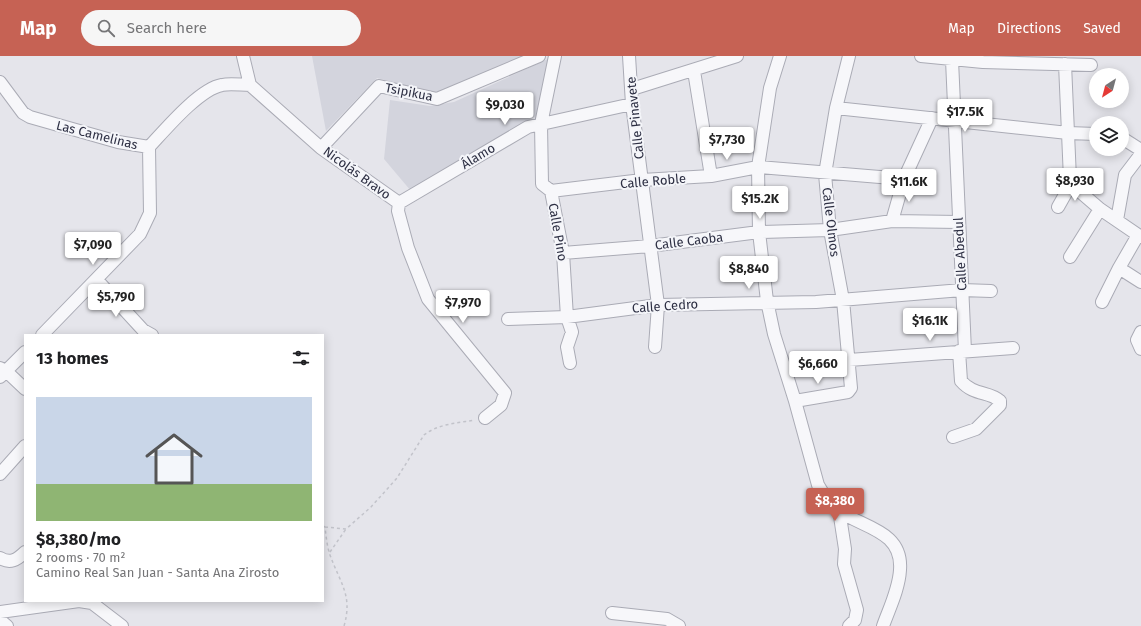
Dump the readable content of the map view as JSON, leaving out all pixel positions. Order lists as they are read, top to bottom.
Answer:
{
  "streets": {
    "street": [
      "Tsipikua",
      "Calle Pinavete",
      "Las Camelinas",
      "Álamo",
      "Nicolás Bravo",
      "Calle Roble",
      "Calle Olmos",
      "Calle Pino",
      "Calle Caoba",
      "Calle Abedul",
      "Calle Cedro"
    ]
  },
  "crossings": [
    ["Tsipikua", "Nicolás Bravo"],
    ["Calle Pinavete", "Álamo"],
    ["Calle Pinavete", "Calle Roble"],
    ["Calle Pinavete", "Calle Caoba"],
    ["Calle Pinavete", "Calle Cedro"],
    ["Álamo", "Nicolás Bravo"],
    ["Álamo", "Calle Pino"],
    ["Calle Roble", "Calle Olmos"],
    ["Calle Roble", "Calle Pino"],
    ["Calle Olmos", "Calle Caoba"],
    ["Calle Olmos", "Calle Cedro"],
    ["Calle Pino", "Calle Caoba"],
    ["Calle Pino", "Calle Cedro"],
    ["Calle Caoba", "Calle Abedul"],
    ["Calle Abedul", "Calle Cedro"]
  ],
  "north": "bottom left",
  "page": {
    "header": "Map",
    "search": "Search here",
    "nav": ["Map", "Directions", "Saved"],
    "price": [
      "$9,030",
      "$17.5K",
      "$7,730",
      "$8,930",
      "$11.6K",
      "$15.2K",
      "$7,090",
      "$8,840",
      "$5,790",
      "$7,970",
      "$16.1K",
      "$6,660",
      "$8,380"
    ],
    "heading": "13 homes",
    "list": [
      {
        "name": "$8,380/mo",
        "note": "2 rooms · 70 m² · Camino Real San Juan - Santa Ana Zirosto"
      }
    ]
  }
}
